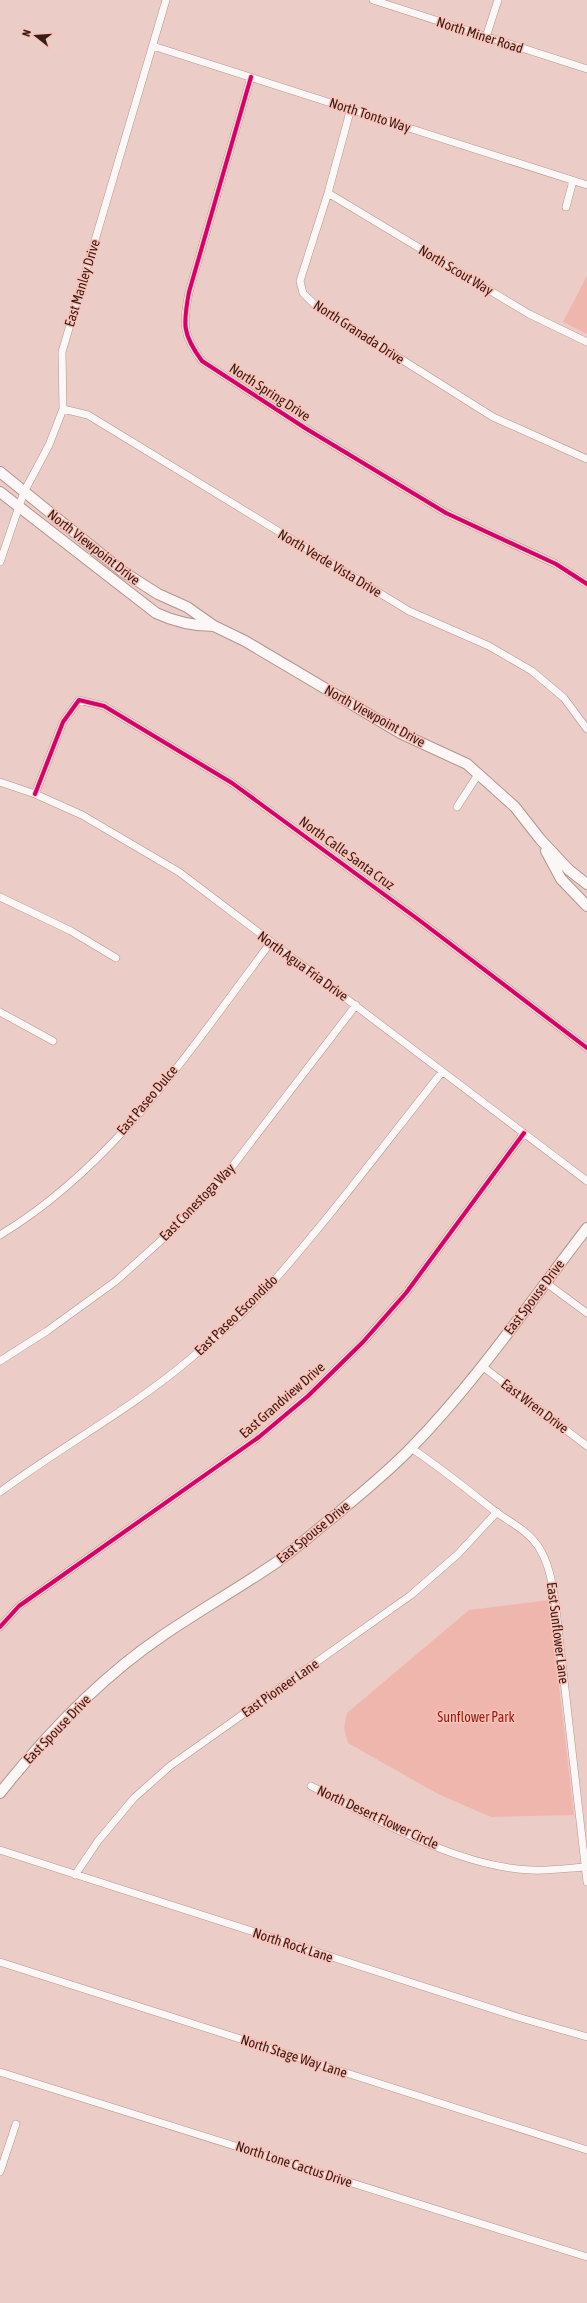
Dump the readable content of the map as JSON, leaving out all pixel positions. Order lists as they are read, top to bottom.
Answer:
{
  "streets": {
    "main road": ["North Viewpoint Drive", "East Spouse Drive"],
    "street": [
      "North Miner Road",
      "North Tonto Way",
      "North Scout Way",
      "East Manley Drive",
      "North Granada Drive",
      "North Spring Drive",
      "North Verde Vista Drive",
      "North Calle Santa Cruz",
      "North Agua Fria Drive",
      "East Paseo Dulce",
      "East Conestoga Way",
      "East Paseo Escondido",
      "East Grandview Drive",
      "East Wren Drive",
      "East Sunflower Lane",
      "East Pioneer Lane",
      "North Desert Flower Circle",
      "North Rock Lane",
      "North Stage Way Lane",
      "North Lone Cactus Drive"
    ]
  },
  "crossings": [
    ["North Tonto Way", "East Manley Drive"],
    ["North Tonto Way", "North Granada Drive"],
    ["North Tonto Way", "North Spring Drive"],
    ["North Scout Way", "North Granada Drive"],
    ["East Manley Drive", "North Viewpoint Drive"],
    ["East Manley Drive", "North Verde Vista Drive"],
    ["North Calle Santa Cruz", "North Agua Fria Drive"],
    ["North Agua Fria Drive", "East Paseo Dulce"],
    ["North Agua Fria Drive", "East Conestoga Way"],
    ["North Agua Fria Drive", "East Paseo Escondido"],
    ["North Agua Fria Drive", "East Grandview Drive"],
    ["East Spouse Drive", "East Wren Drive"],
    ["East Spouse Drive", "East Sunflower Lane"],
    ["East Sunflower Lane", "East Pioneer Lane"],
    ["East Sunflower Lane", "North Desert Flower Circle"],
    ["East Pioneer Lane", "North Rock Lane"]
  ],
  "parks": ["Sunflower Park"],
  "north": "left"
}
